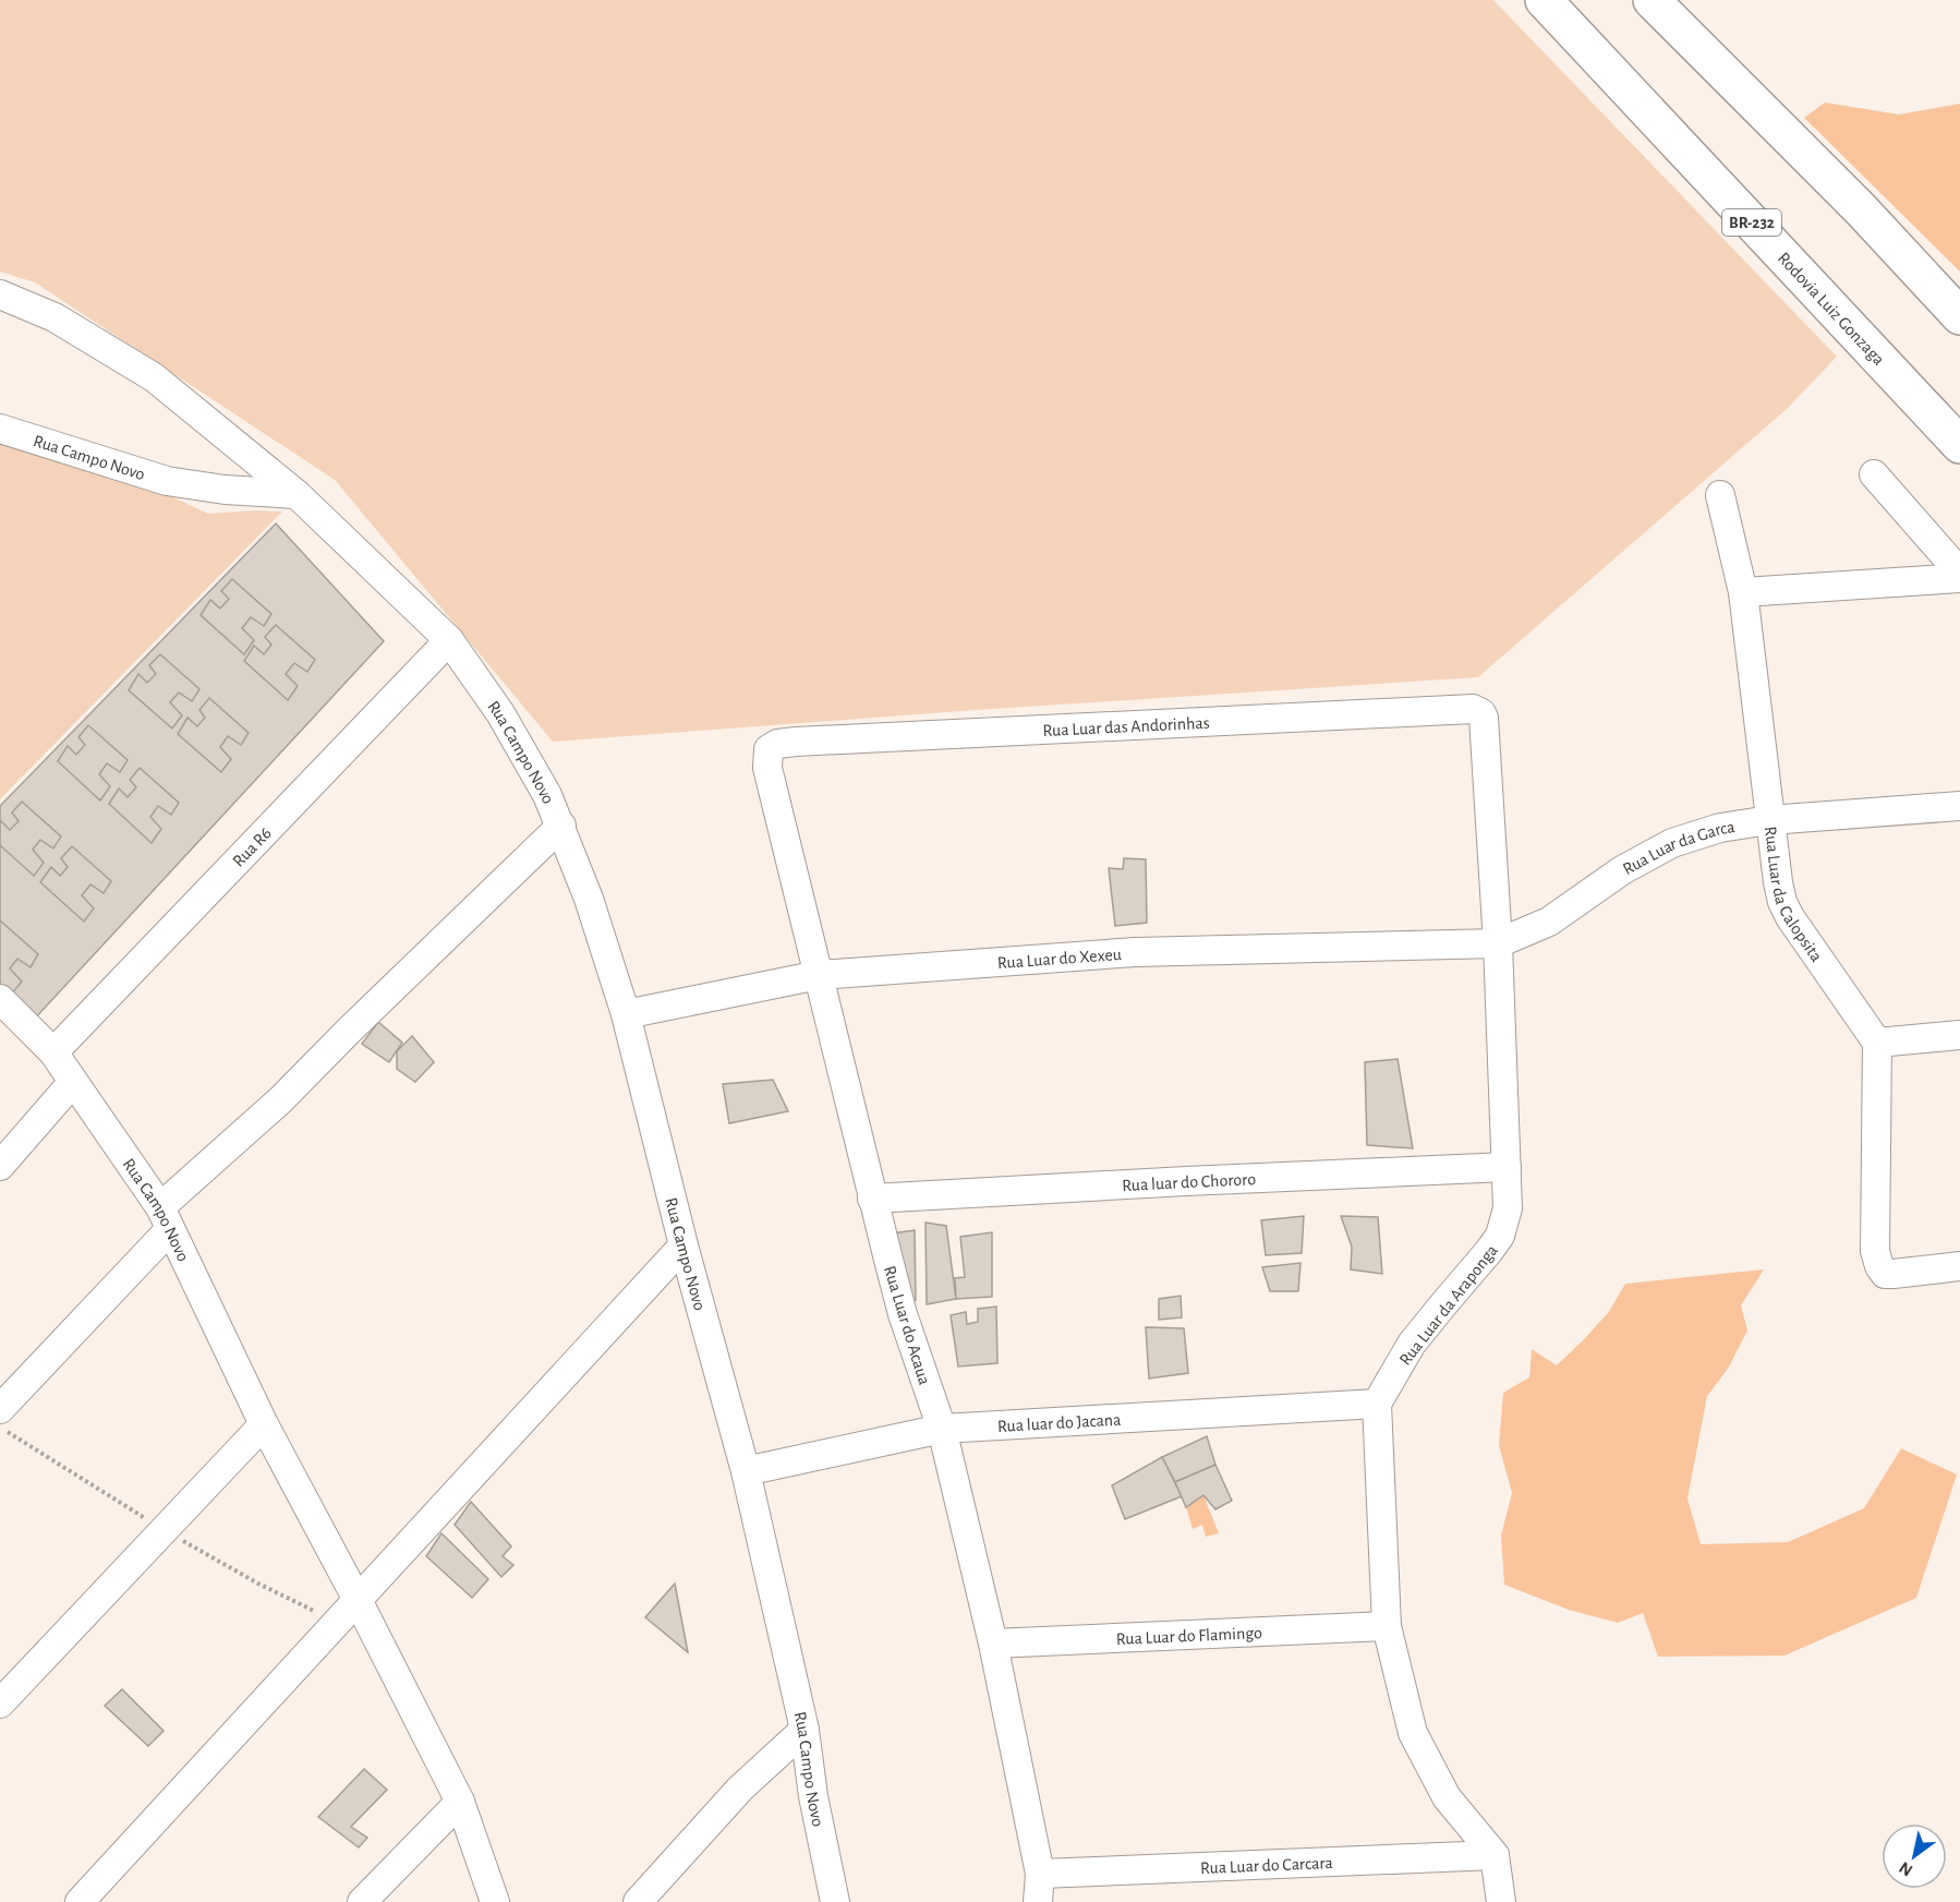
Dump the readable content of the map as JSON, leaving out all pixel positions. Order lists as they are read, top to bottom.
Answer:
{
  "streets": {
    "highway": ["BR-232", "Rodovia Luiz Gonzaga"],
    "street": [
      "Rua Campo Novo",
      "Rua Luar das Andorinhas",
      "Rua R6",
      "Rua Luar da Garca",
      "Rua Luar da Calopsita",
      "Rua Luar do Xexeu",
      "Rua luar do Chororo",
      "Rua Luar da Araponga",
      "Rua Luar do Acaua",
      "Rua luar do Jacana",
      "Rua Luar do Flamingo",
      "Rua Luar do Carcara"
    ]
  },
  "crossings": [
    ["Rua Campo Novo", "Rua R6"],
    ["Rua Campo Novo", "Rua Luar do Xexeu"],
    ["Rua Campo Novo", "Rua luar do Jacana"],
    ["Rua Luar das Andorinhas", "Rua Luar da Araponga"],
    ["Rua Luar das Andorinhas", "Rua Luar do Acaua"],
    ["Rua Luar da Garca", "Rua Luar da Calopsita"],
    ["Rua Luar da Garca", "Rua Luar do Xexeu"],
    ["Rua Luar da Garca", "Rua Luar da Araponga"],
    ["Rua Luar do Xexeu", "Rua Luar da Araponga"],
    ["Rua Luar do Xexeu", "Rua Luar do Acaua"],
    ["Rua luar do Chororo", "Rua Luar da Araponga"],
    ["Rua luar do Chororo", "Rua Luar do Acaua"],
    ["Rua Luar da Araponga", "Rua luar do Jacana"],
    ["Rua Luar do Acaua", "Rua luar do Jacana"],
    ["Rua Luar do Acaua", "Rua Luar do Flamingo"],
    ["Rua Luar do Acaua", "Rua Luar do Carcara"]
  ],
  "north": "bottom left"
}
